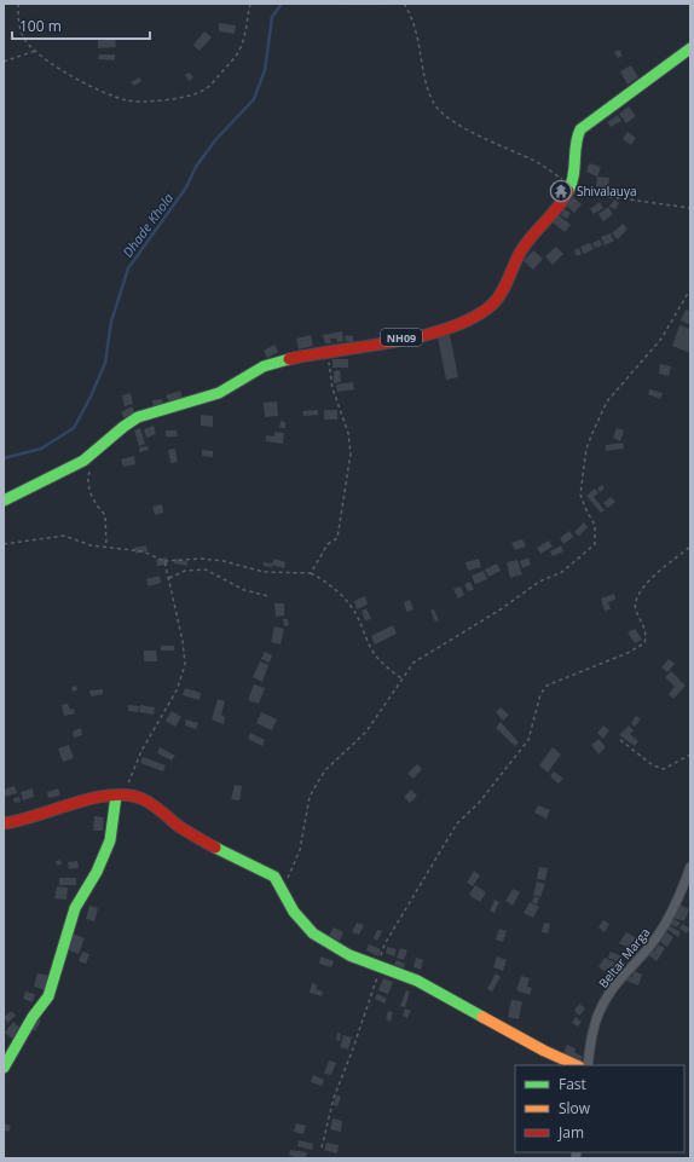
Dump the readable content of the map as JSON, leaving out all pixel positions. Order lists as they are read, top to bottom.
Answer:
{
  "streets": {
    "street": ["NH09", "Beltar Marga"]
  },
  "water": ["Dhade Khola"],
  "places": {
    "temple": ["Shivalauya"]
  },
  "legend": ["Fast", "Slow", "Jam"],
  "scale_bar": "100 m"
}
